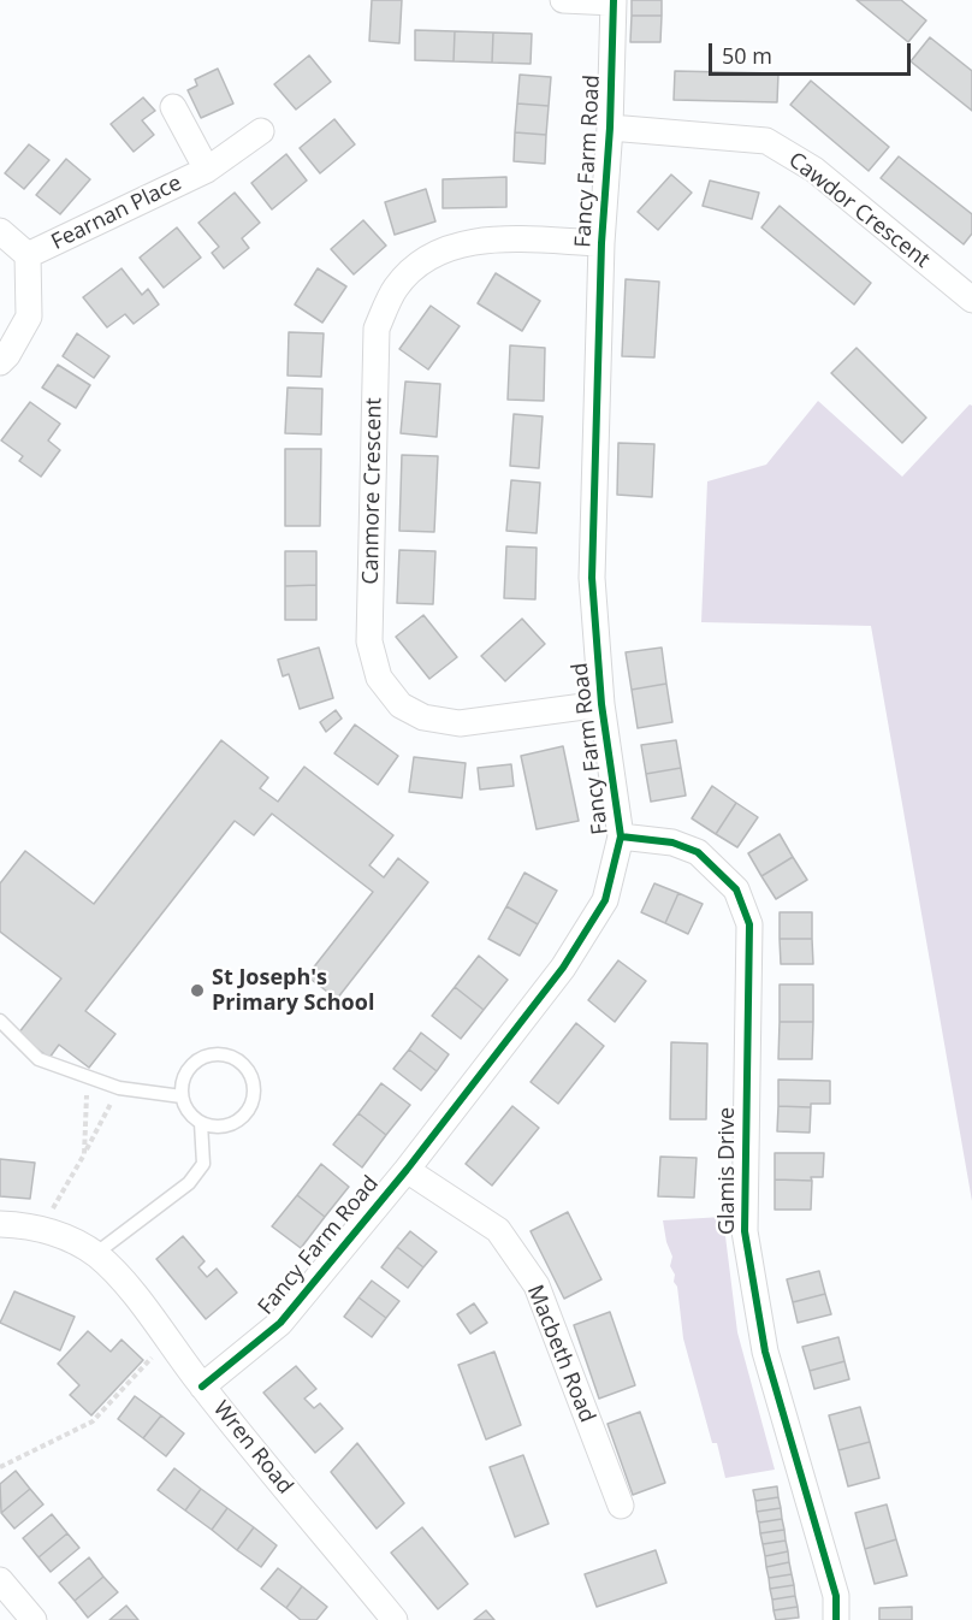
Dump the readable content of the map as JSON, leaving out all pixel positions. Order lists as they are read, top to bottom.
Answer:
{
  "streets": {
    "street": [
      "Fancy Farm Road",
      "Cawdor Crescent",
      "Fearnan Place",
      "Canmore Crescent",
      "Glamis Drive",
      "Macbeth Road",
      "Wren Road"
    ]
  },
  "crossings": [
    ["Fancy Farm Road", "Cawdor Crescent"],
    ["Fancy Farm Road", "Canmore Crescent"],
    ["Fancy Farm Road", "Glamis Drive"],
    ["Fancy Farm Road", "Macbeth Road"],
    ["Fancy Farm Road", "Wren Road"]
  ],
  "places": ["St Joseph's Primary School"],
  "scale_bar": "50 m"
}
